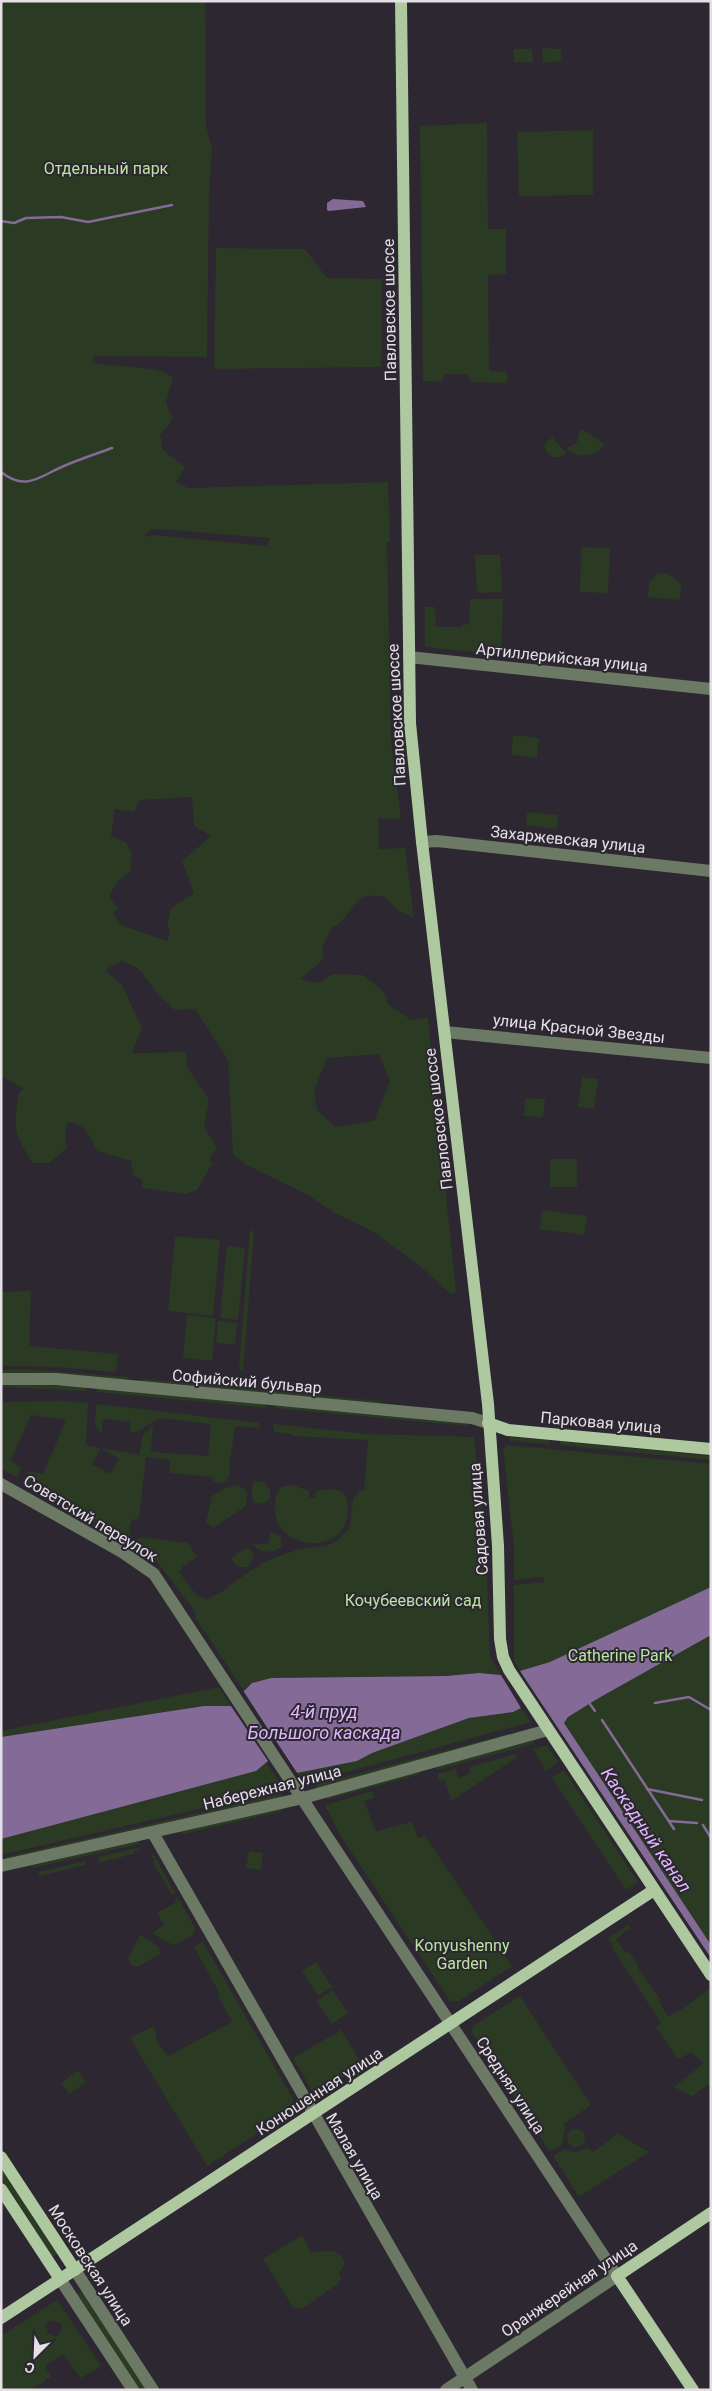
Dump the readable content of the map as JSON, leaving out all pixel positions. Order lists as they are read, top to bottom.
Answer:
{
  "streets": {
    "main road": [
      "Павловское шоссе",
      "Парковая улица",
      "Садовая улица",
      "Средняя улица",
      "Конюшенная улица",
      "Московская улица",
      "Оранжерейная улица"
    ],
    "street": [
      "Артиллерийская улица",
      "Захаржевская улица",
      "улица Красной Звезды",
      "Софийский бульвар",
      "Советский переулок",
      "Набережная улица",
      "Малая улица"
    ]
  },
  "crossings": [
    ["Павловское шоссе", "Артиллерийская улица"],
    ["Павловское шоссе", "Захаржевская улица"],
    ["Павловское шоссе", "улица Красной Звезды"],
    ["Павловское шоссе", "Софийский бульвар"],
    ["Павловское шоссе", "Парковая улица"],
    ["Павловское шоссе", "Садовая улица"],
    ["Софийский бульвар", "Парковая улица"],
    ["Софийский бульвар", "Садовая улица"],
    ["Парковая улица", "Садовая улица"],
    ["Советский переулок", "Набережная улица"],
    ["Советский переулок", "Средняя улица"],
    ["Садовая улица", "Набережная улица"],
    ["Набережная улица", "Средняя улица"],
    ["Набережная улица", "Малая улица"],
    ["Средняя улица", "Конюшенная улица"],
    ["Средняя улица", "Оранжерейная улица"],
    ["Конюшенная улица", "Малая улица"],
    ["Конюшенная улица", "Московская улица"],
    ["Малая улица", "Оранжерейная улица"]
  ],
  "water": ["4-й пруд Большого каскада", "Каскадный канал"],
  "parks": [
    "Отдельный парк",
    "Кочубеевский сад",
    "Catherine Park",
    "Konyushenny Garden"
  ],
  "north": "bottom left"
}
